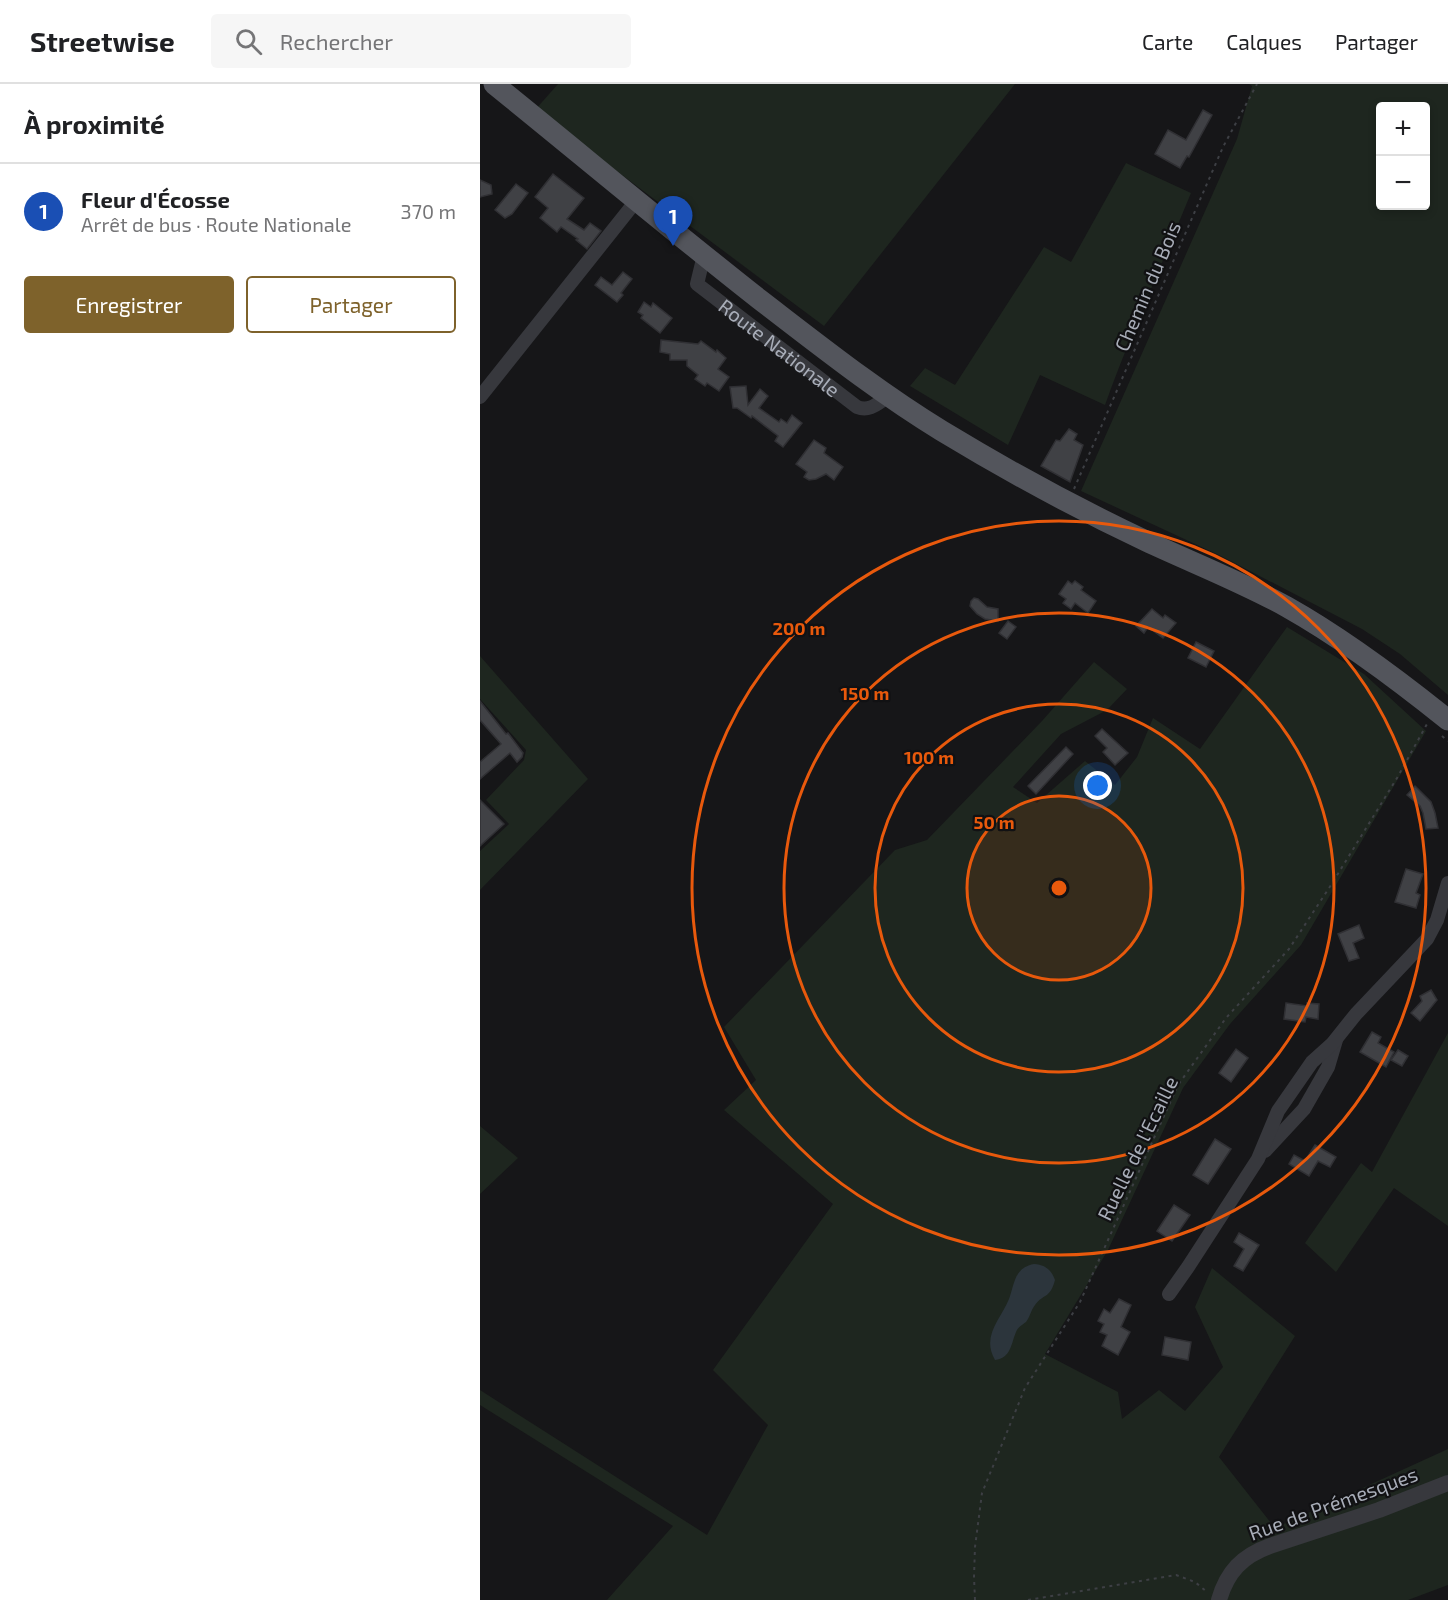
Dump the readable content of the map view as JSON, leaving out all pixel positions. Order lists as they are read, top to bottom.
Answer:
{
  "streets": {
    "street": ["Rue de Prémesques"],
    "path": ["Chemin du Bois", "Ruelle de l'Ecaille"]
  },
  "page": {
    "header": "Streetwise",
    "search": "Rechercher",
    "nav": ["Carte", "Calques", "Partager"],
    "heading": "À proximité",
    "map_buttons": ["+", "−"],
    "list": [
      {
        "mark": "1",
        "name": "Fleur d'Écosse",
        "note": "Arrêt de bus · Route Nationale",
        "value": "370 m"
      }
    ],
    "pins": "1",
    "buttons": ["Enregistrer", "Partager"]
  },
  "rings": [
    "200 m",
    "150 m",
    "100 m",
    "50 m"
  ]
}
